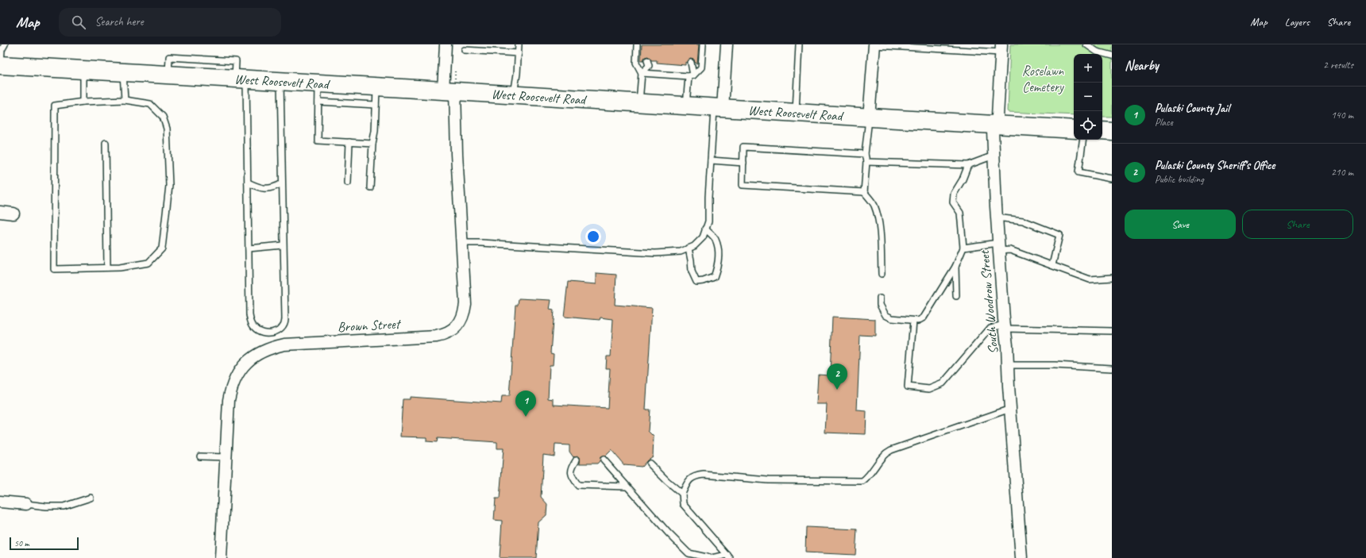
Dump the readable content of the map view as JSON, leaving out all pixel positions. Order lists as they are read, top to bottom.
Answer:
{
  "streets": {
    "main road": ["West Roosevelt Road"],
    "street": ["South Woodrow Street", "Brown Street"]
  },
  "crossings": [
    ["West Roosevelt Road", "South Woodrow Street"],
    ["West Roosevelt Road", "Brown Street"]
  ],
  "parks": ["Roselawn Cemetery"],
  "scale_bar": "50 m",
  "page": {
    "header": "Map",
    "search": "Search here",
    "nav": ["Map", "Layers", "Share"],
    "heading": ["Nearby", "2 results"],
    "map_buttons": ["+", "−"],
    "list": [
      {
        "mark": "1",
        "name": "Pulaski County Jail",
        "note": "Place",
        "value": "140 m"
      },
      {
        "mark": "2",
        "name": "Pulaski County Sheriff's Office",
        "note": "Public building",
        "value": "210 m"
      }
    ],
    "buttons": ["Save", "Share"],
    "pins": ["2", "1"],
    "scale": "50 m"
  }
}
